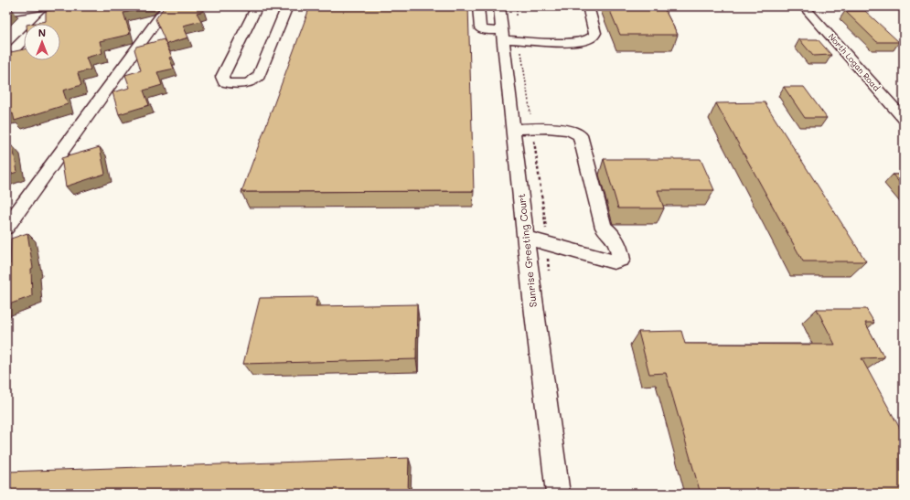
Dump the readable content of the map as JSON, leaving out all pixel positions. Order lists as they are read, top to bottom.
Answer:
{
  "streets": {
    "street": ["North Logan Road", "Sunrise Greeting Court"]
  },
  "north": "top"
}
